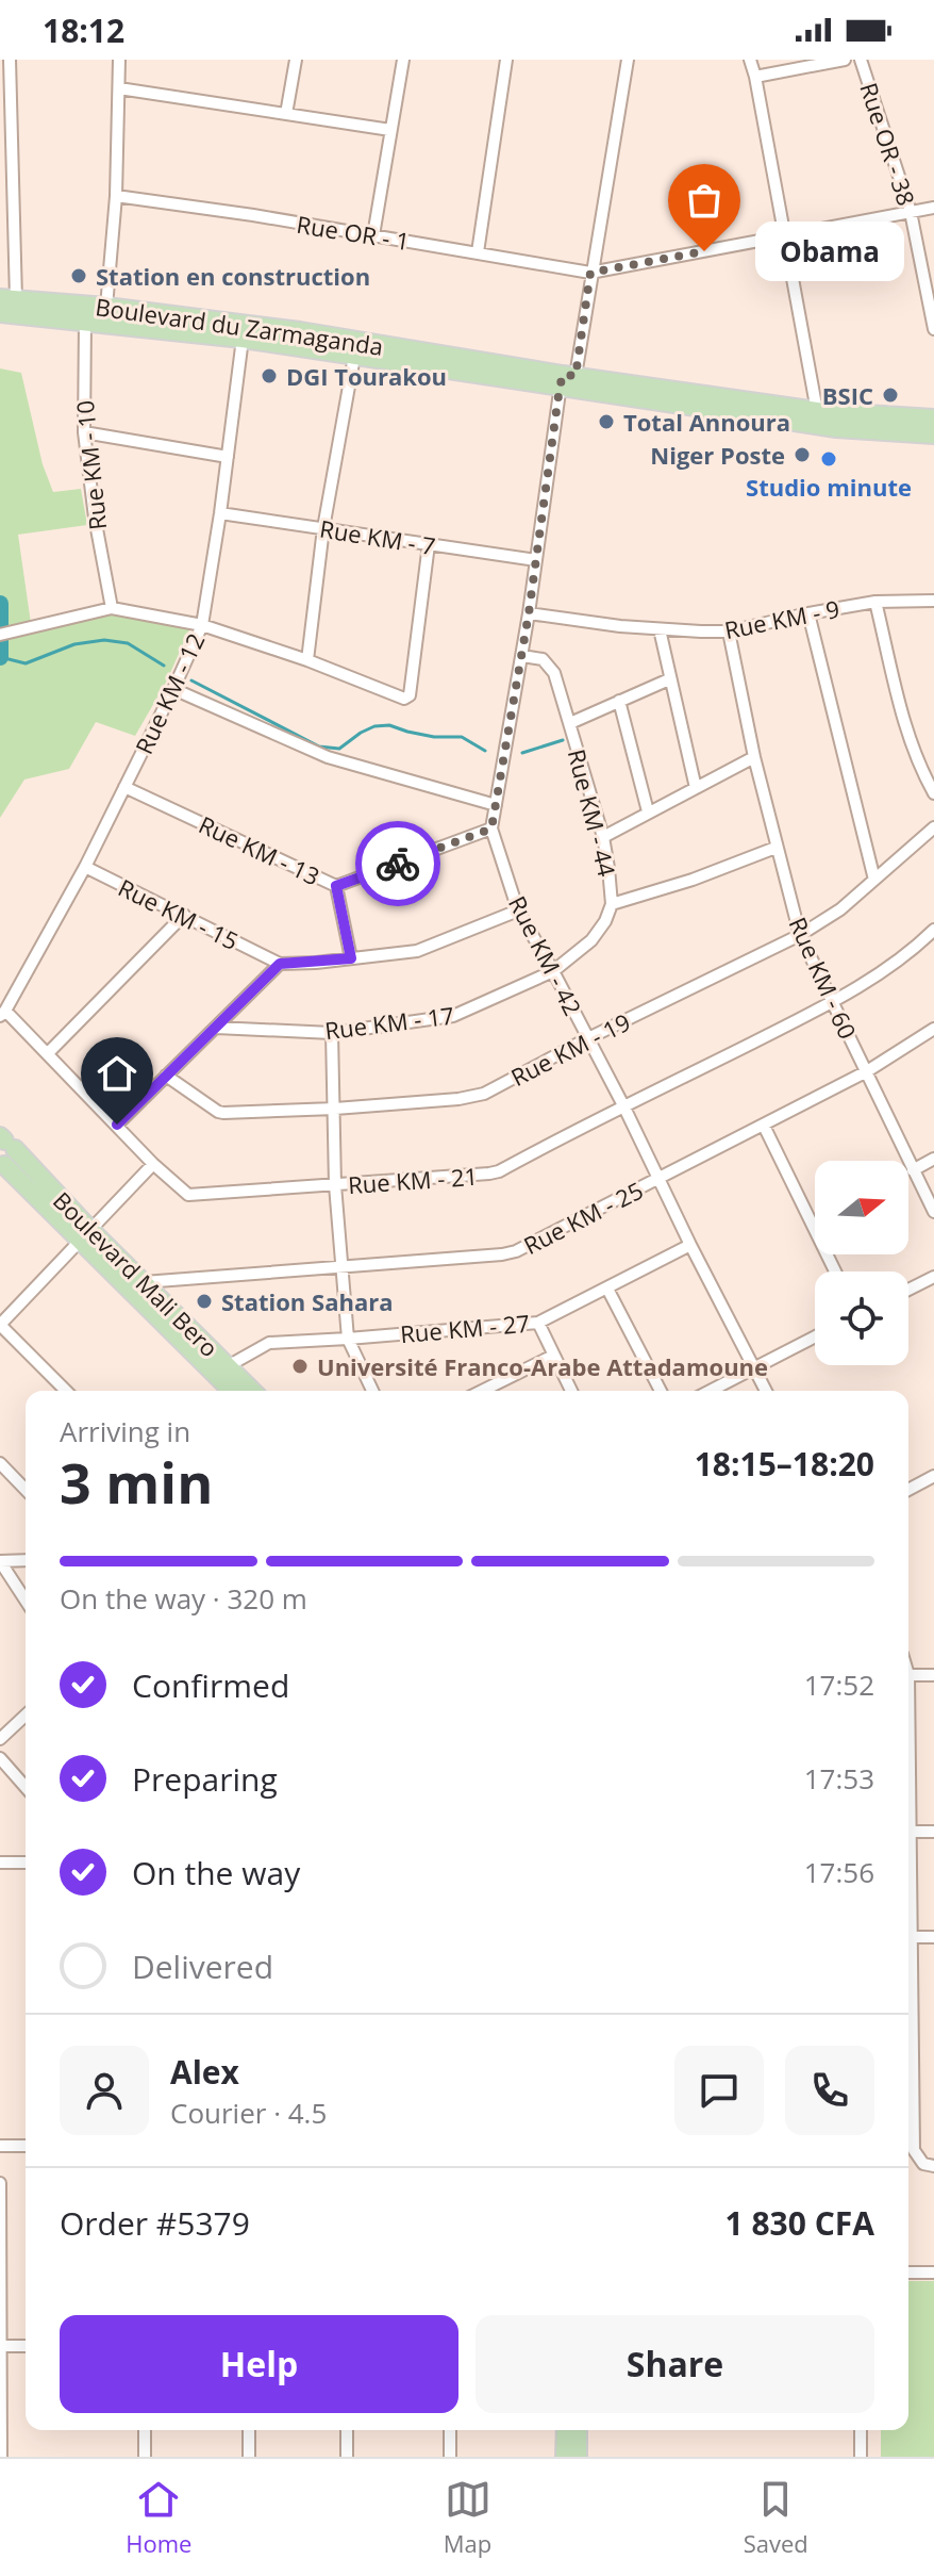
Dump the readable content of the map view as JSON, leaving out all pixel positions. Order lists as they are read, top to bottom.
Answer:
{
  "streets": {
    "main road": ["Boulevard du Zarmaganda", "Boulevard Mali Bero"],
    "street": [
      "Rue OR - 38",
      "Rue OR - 1",
      "Rue KM - 10",
      "Rue KM - 7",
      "Rue KM - 9",
      "Rue KM - 12",
      "Rue KM - 44",
      "Rue KM - 13",
      "Rue KM - 15",
      "Rue KM - 42",
      "Rue KM - 60",
      "Rue KM - 17",
      "Rue KM - 19",
      "Rue KM - 21",
      "Rue KM - 25",
      "Rue KM - 27"
    ]
  },
  "crossings": [
    ["Rue OR - 1", "Rue KM - 42"],
    ["Boulevard du Zarmaganda", "Rue KM - 10"],
    ["Boulevard du Zarmaganda", "Rue KM - 12"],
    ["Boulevard du Zarmaganda", "Rue KM - 42"],
    ["Rue KM - 7", "Rue KM - 12"],
    ["Rue KM - 7", "Rue KM - 42"],
    ["Rue KM - 9", "Rue KM - 42"],
    ["Rue KM - 9", "Rue KM - 60"],
    ["Rue KM - 12", "Rue KM - 13"],
    ["Rue KM - 12", "Rue KM - 15"],
    ["Rue KM - 12", "Rue KM - 21"],
    ["Rue KM - 44", "Rue KM - 42"],
    ["Rue KM - 44", "Rue KM - 17"],
    ["Rue KM - 13", "Rue KM - 42"],
    ["Rue KM - 42", "Rue KM - 17"],
    ["Rue KM - 42", "Rue KM - 19"],
    ["Rue KM - 42", "Rue KM - 21"],
    ["Rue KM - 42", "Rue KM - 25"],
    ["Rue KM - 42", "Rue KM - 27"],
    ["Rue KM - 60", "Rue KM - 19"],
    ["Rue KM - 60", "Rue KM - 21"],
    ["Rue KM - 60", "Rue KM - 25"],
    ["Rue KM - 25", "Boulevard Mali Bero"],
    ["Boulevard Mali Bero", "Rue KM - 27"]
  ],
  "places": [
    "Obama",
    "Station en construction",
    "DGI Tourakou",
    "BSIC",
    "Total Annoura",
    "Niger Poste",
    "Studio minute",
    "Station Sahara",
    "Université Franco-Arabe Attadamoune"
  ],
  "north": "right",
  "page": {
    "status": "18:12",
    "bubble": "Obama",
    "heading": ["3 min", "Arriving in", "18:15–18:20"],
    "panel": [
      "Alex",
      "Courier · 4.5",
      "Order #5379",
      "1 830 CFA"
    ],
    "bar": "On the way · 320 m",
    "list": [
      ["Confirmed", "17:52"],
      ["Preparing", "17:53"],
      ["On the way", "17:56"],
      "Delivered"
    ],
    "buttons": ["Help", "Share"],
    "tabs": ["Home", "Map", "Saved"]
  }
}
